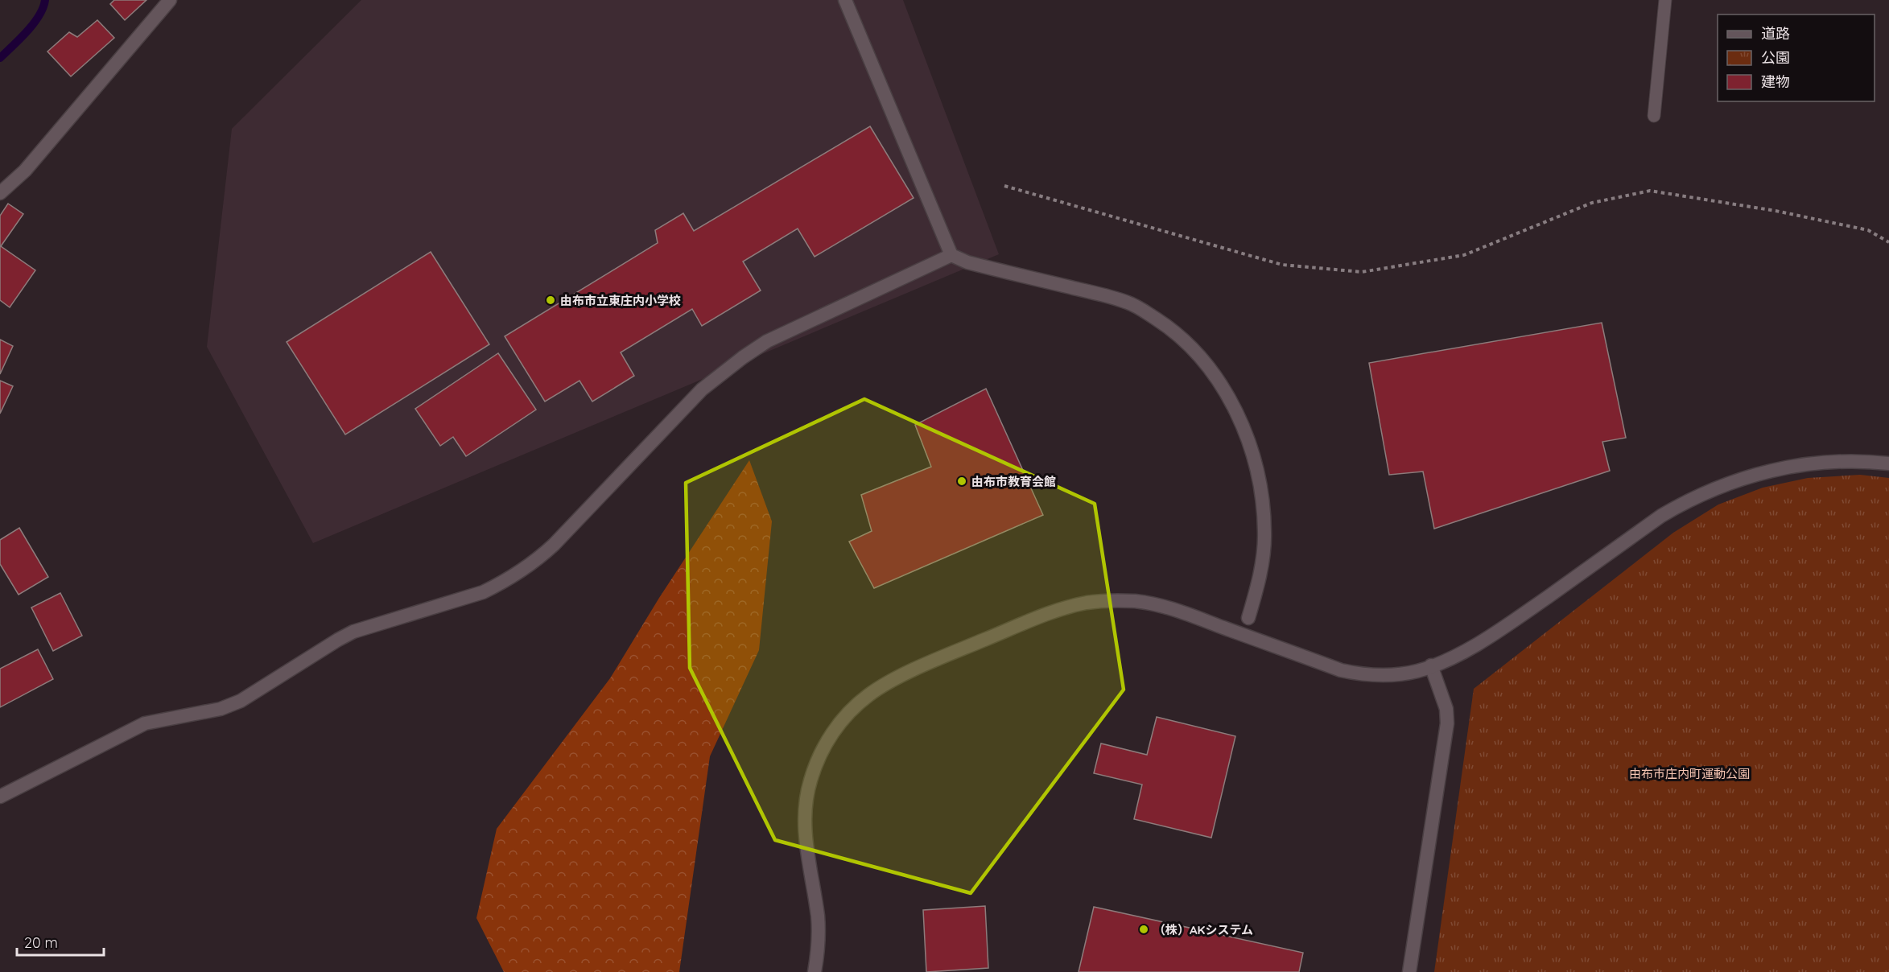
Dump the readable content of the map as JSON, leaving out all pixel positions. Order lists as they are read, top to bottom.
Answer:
{
  "parks": ["由布市庄内町運動公園"],
  "places": ["由布市立東庄内小学校", "由布市教育会館", "（株）AKシステム"],
  "legend": ["道路", "公園", "建物"],
  "scale_bar": "20 m"
}
